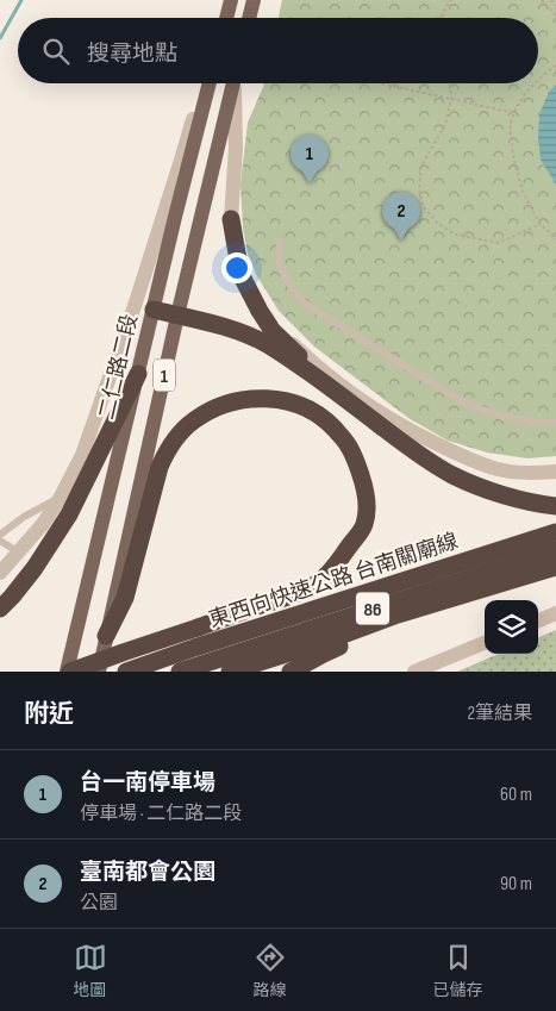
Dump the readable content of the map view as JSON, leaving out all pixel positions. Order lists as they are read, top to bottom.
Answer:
{
  "streets": {
    "highway": ["東西向快速公路 台南關廟線", "86"],
    "main road": ["二仁路二段", "1"]
  },
  "page": {
    "search": "搜尋地點",
    "pins": ["1", "2"],
    "heading": ["附近", "2筆結果"],
    "list": [
      {
        "mark": "1",
        "name": "台一南停車場",
        "note": "停車場 · 二仁路二段",
        "value": "60 m"
      },
      {
        "mark": "2",
        "name": "臺南都會公園",
        "note": "公園",
        "value": "90 m"
      }
    ],
    "nav": ["地圖", "路線", "已儲存"]
  }
}
